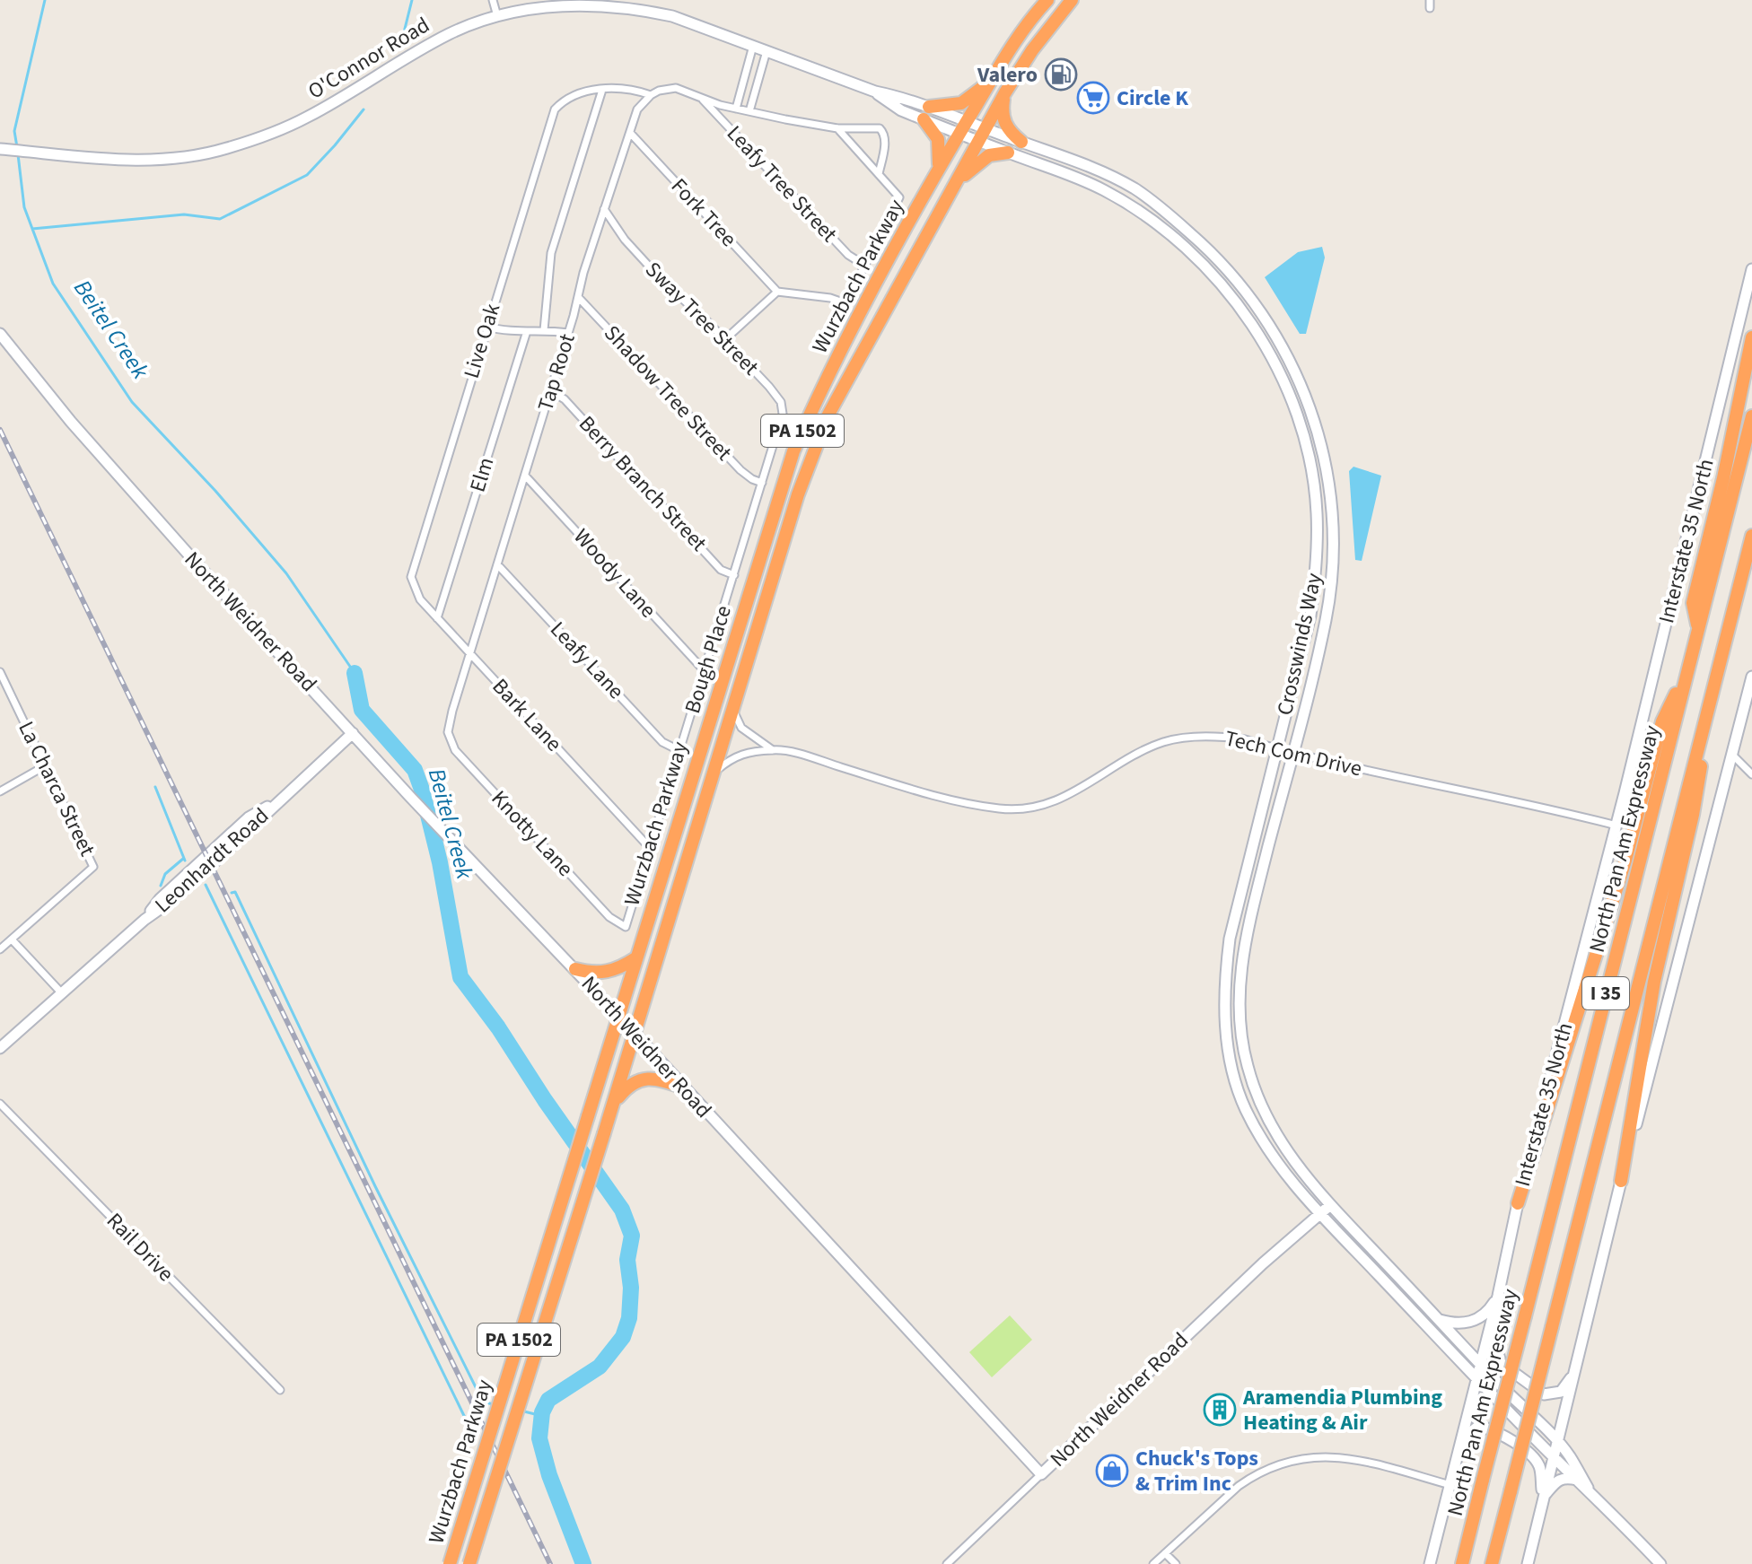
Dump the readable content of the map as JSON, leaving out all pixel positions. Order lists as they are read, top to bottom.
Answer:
{
  "streets": {
    "highway": [
      "Wurzbach Parkway",
      "PA 1502",
      "North Pan Am Expressway",
      "I 35"
    ],
    "main road": [
      "O'Connor Road",
      "Interstate 35 North",
      "North Weidner Road",
      "Crosswinds Way",
      "Leonhardt Road"
    ],
    "street": [
      "Leafy Tree Street",
      "Fork Tree",
      "Sway Tree Street",
      "Live Oak",
      "Tap Root",
      "Shadow Tree Street",
      "Elm",
      "Berry Branch Street",
      "Woody Lane",
      "Bough Place",
      "Leafy Lane",
      "Bark Lane",
      "Tech Com Drive",
      "La Charca Street",
      "Knotty Lane",
      "Rail Drive"
    ]
  },
  "crossings": [
    ["O'Connor Road", "Wurzbach Parkway"],
    ["O'Connor Road", "Crosswinds Way"],
    ["Fork Tree", "Tap Root"],
    ["Wurzbach Parkway", "North Weidner Road"],
    ["Wurzbach Parkway", "Crosswinds Way"],
    ["Wurzbach Parkway", "Tech Com Drive"],
    ["Sway Tree Street", "Tap Root"],
    ["Sway Tree Street", "Bough Place"],
    ["Live Oak", "Bark Lane"],
    ["Tap Root", "Shadow Tree Street"],
    ["Tap Root", "Berry Branch Street"],
    ["Tap Root", "Woody Lane"],
    ["Tap Root", "Leafy Lane"],
    ["Tap Root", "Bark Lane"],
    ["Tap Root", "Knotty Lane"],
    ["Shadow Tree Street", "Bough Place"],
    ["Elm", "Bark Lane"],
    ["Berry Branch Street", "Bough Place"],
    ["Interstate 35 North", "Tech Com Drive"],
    ["Woody Lane", "Bough Place"],
    ["North Weidner Road", "Crosswinds Way"],
    ["North Weidner Road", "Leonhardt Road"],
    ["Crosswinds Way", "Tech Com Drive"],
    ["Bough Place", "Leafy Lane"],
    ["Bough Place", "Bark Lane"],
    ["Bough Place", "Knotty Lane"]
  ],
  "water": ["Beitel Creek"],
  "places": {
    "fuel station": ["Valero"],
    "supermarket": ["Circle K"],
    "building": ["Aramendia Plumbing Heating & Air"],
    "shop": ["Chuck's Tops & Trim Inc"]
  }
}
